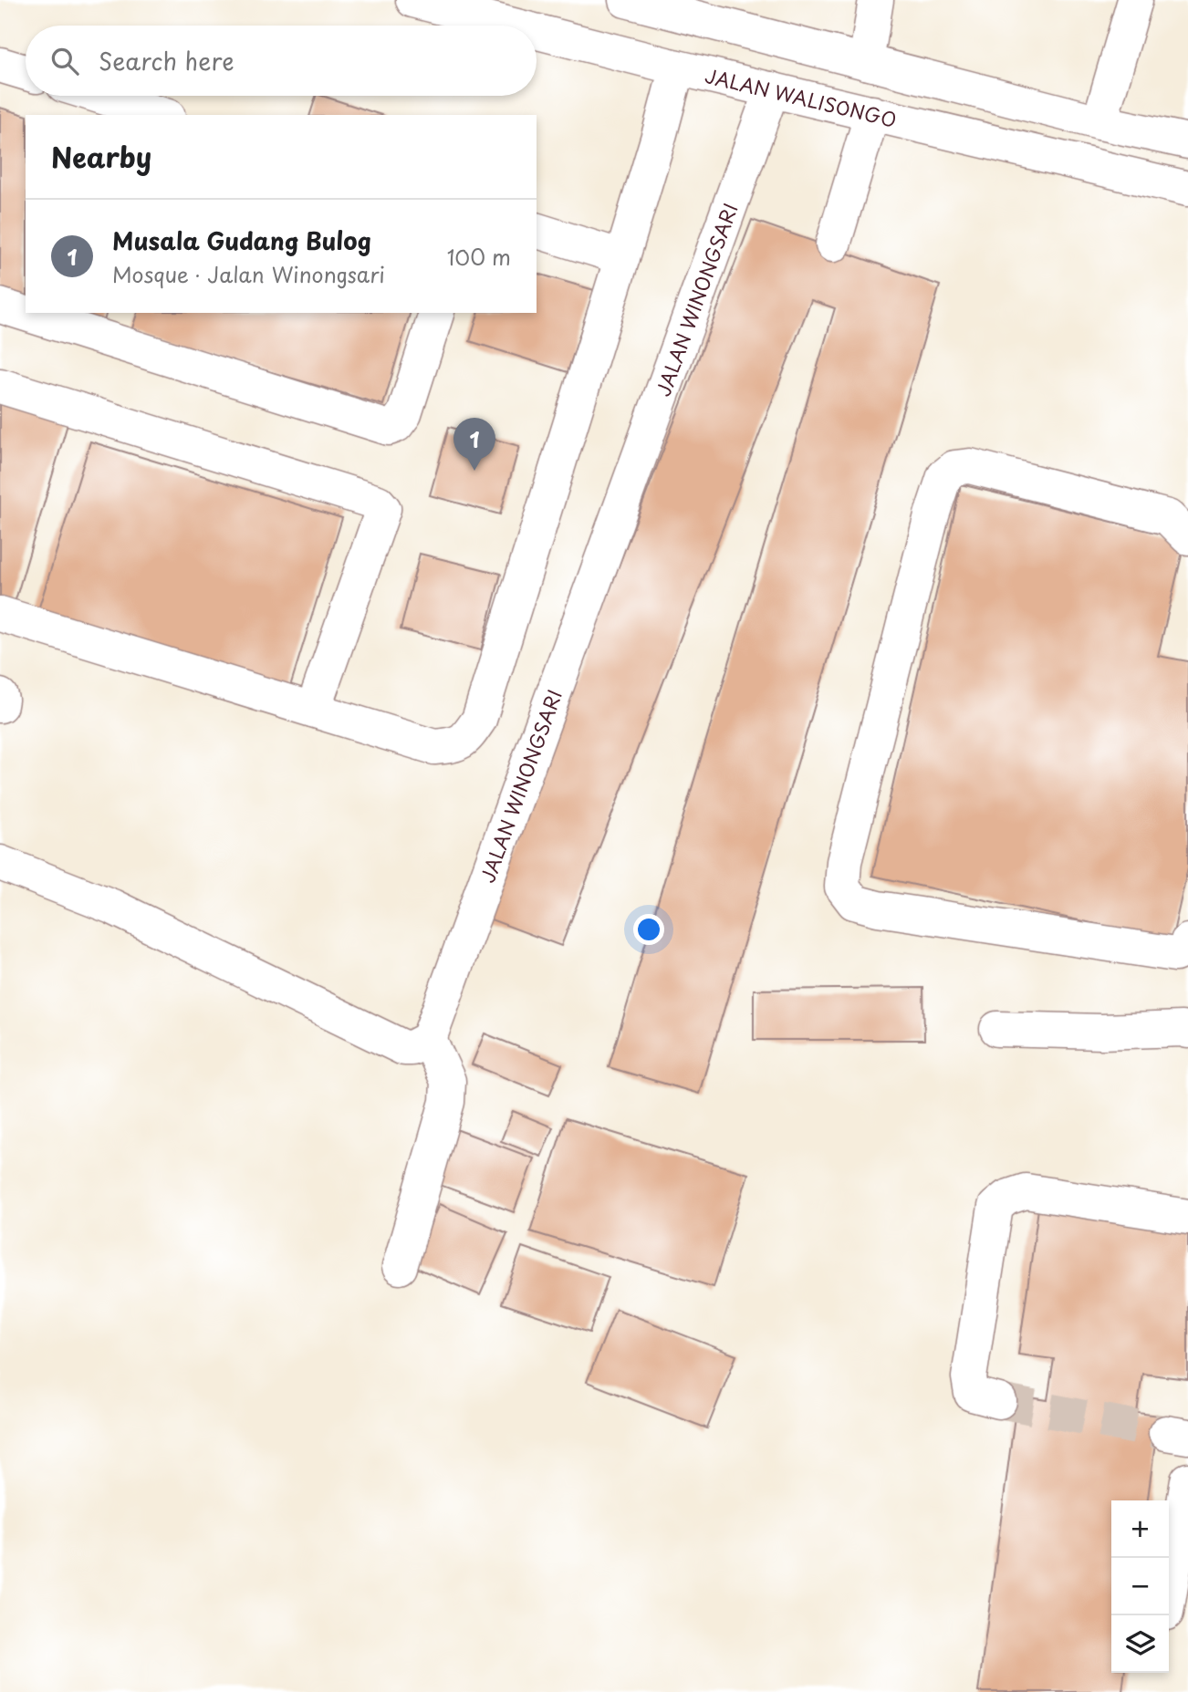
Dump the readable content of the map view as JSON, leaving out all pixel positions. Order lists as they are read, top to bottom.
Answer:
{
  "streets": {
    "main road": ["JALAN WALISONGO", "JALAN WINONGSARI"]
  },
  "crossings": [
    ["JALAN WALISONGO", "JALAN WINONGSARI"]
  ],
  "page": {
    "search": "Search here",
    "heading": "Nearby",
    "list": [
      {
        "mark": "1",
        "name": "Musala Gudang Bulog",
        "note": "Mosque · Jalan Winongsari",
        "value": "100 m"
      }
    ],
    "pins": "1",
    "map_buttons": ["+", "−"]
  }
}
